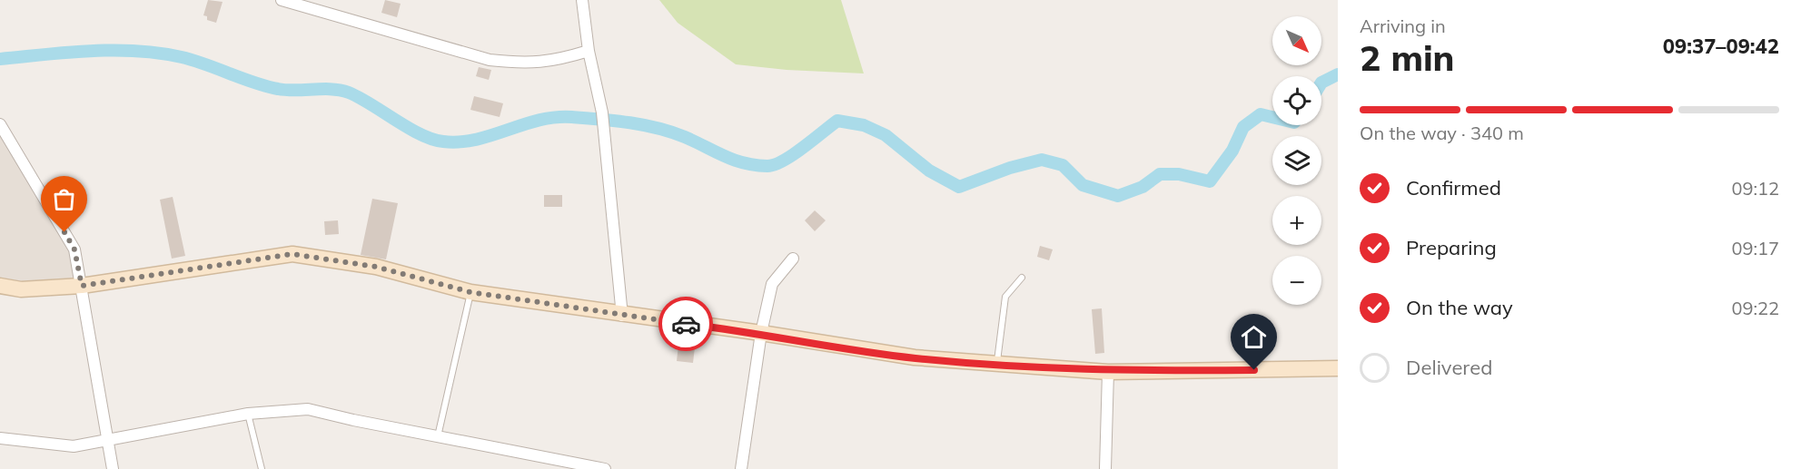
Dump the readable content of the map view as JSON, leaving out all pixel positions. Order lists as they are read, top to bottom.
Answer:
{
  "north": "bottom right",
  "page": {
    "heading": ["2 min", "Arriving in", "09:37–09:42"],
    "map_buttons": ["+", "−"],
    "bar": "On the way · 340 m",
    "list": [
      ["Confirmed", "09:12"],
      ["Preparing", "09:17"],
      ["On the way", "09:22"],
      "Delivered"
    ]
  }
}
